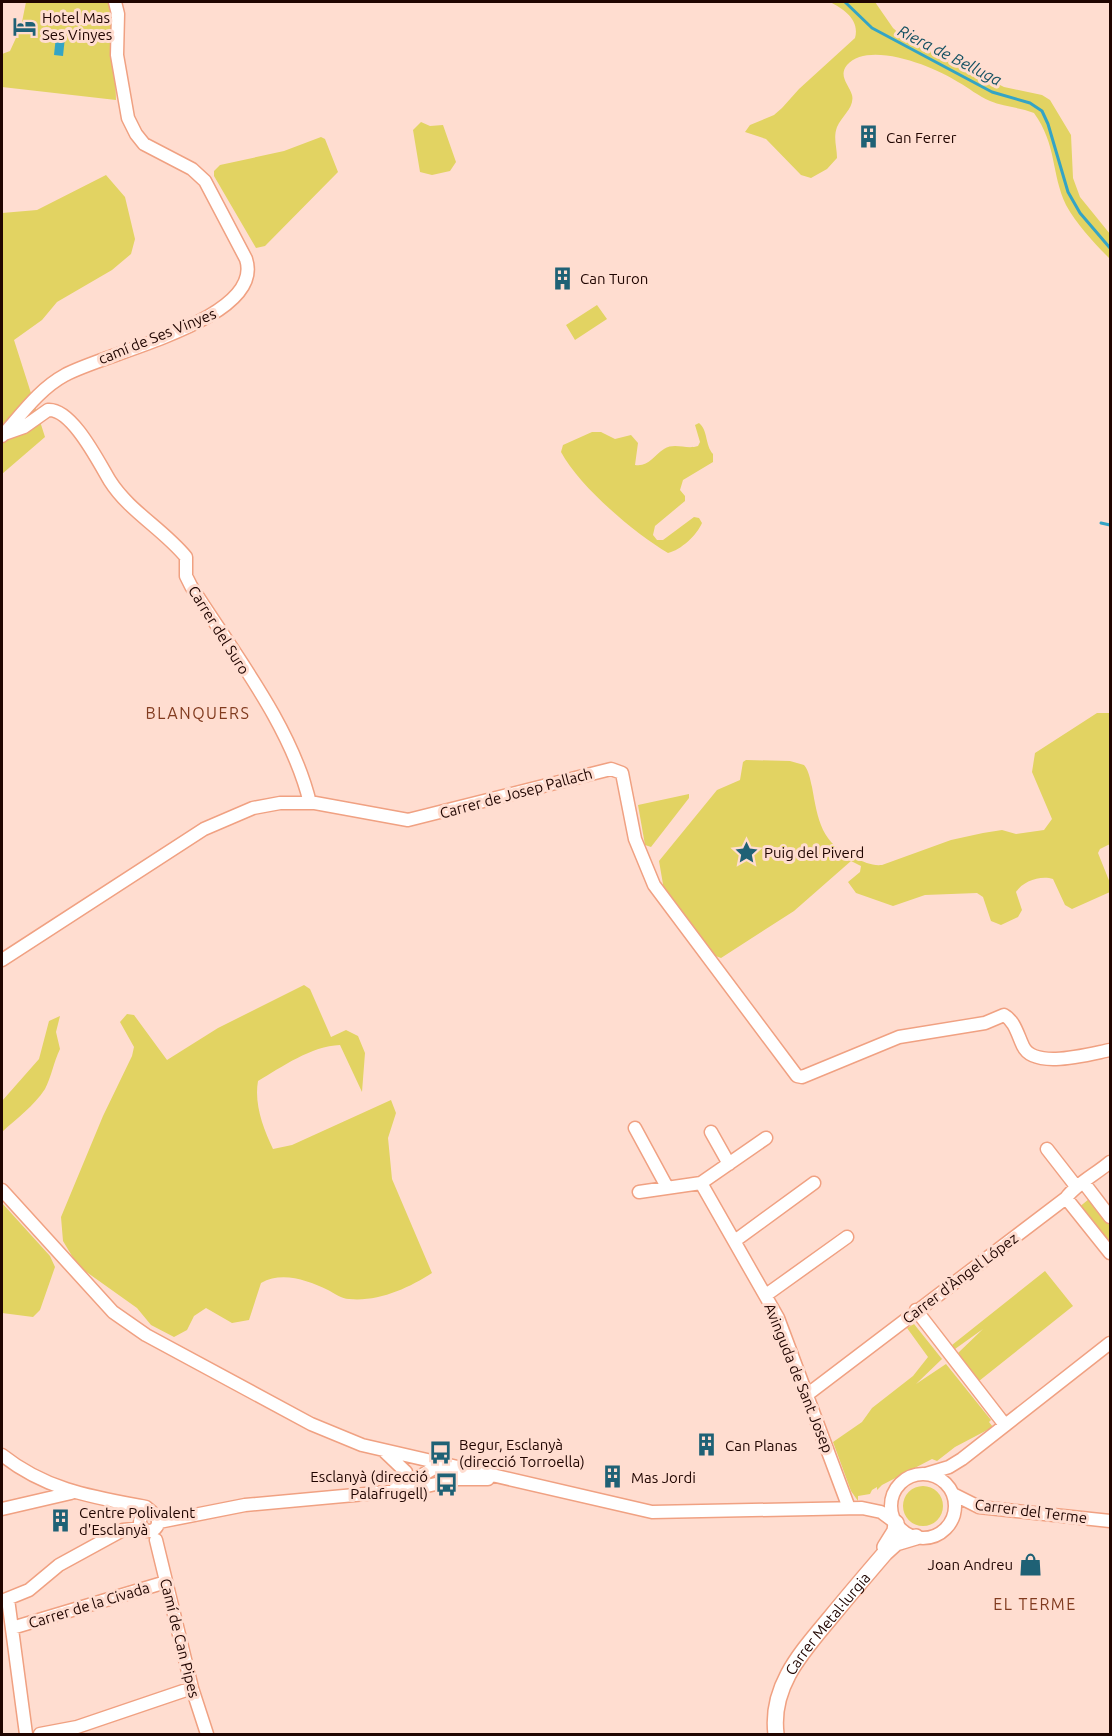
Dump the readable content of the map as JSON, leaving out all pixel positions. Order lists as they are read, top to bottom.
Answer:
{
  "streets": {
    "main road": ["Carrer Metal·lurgia"],
    "street": [
      "camí de Ses Vinyes",
      "Carrer del Suro",
      "Carrer de Josep Pallach",
      "Carrer d'Àngel López",
      "Avinguda de Sant Josep",
      "Carrer del Terme",
      "Carrer de la Civada",
      "Camí de Can Pipes"
    ]
  },
  "crossings": [
    ["camí de Ses Vinyes", "Carrer del Suro"],
    ["Carrer del Suro", "Carrer de Josep Pallach"],
    ["Carrer d'Àngel López", "Avinguda de Sant Josep"],
    ["Carrer del Terme", "Carrer Metal·lurgia"],
    ["Carrer de la Civada", "Camí de Can Pipes"]
  ],
  "districts": ["BLANQUERS", "EL TERME"],
  "water": ["Riera de Belluga"],
  "places": {
    "hotel": ["Hotel Mas Ses Vinyes"],
    "building": [
      "Can Ferrer",
      "Can Turon",
      "Can Planas",
      "Mas Jordi",
      "Centre Polivalent d'Esclanyà"
    ],
    "place": ["Puig del Piverd"],
    "bus stop": ["Begur, Esclanyà (direcció Torroella)", "Esclanyà (direcció Palafrugell)"],
    "shop": ["Joan Andreu"]
  }
}
